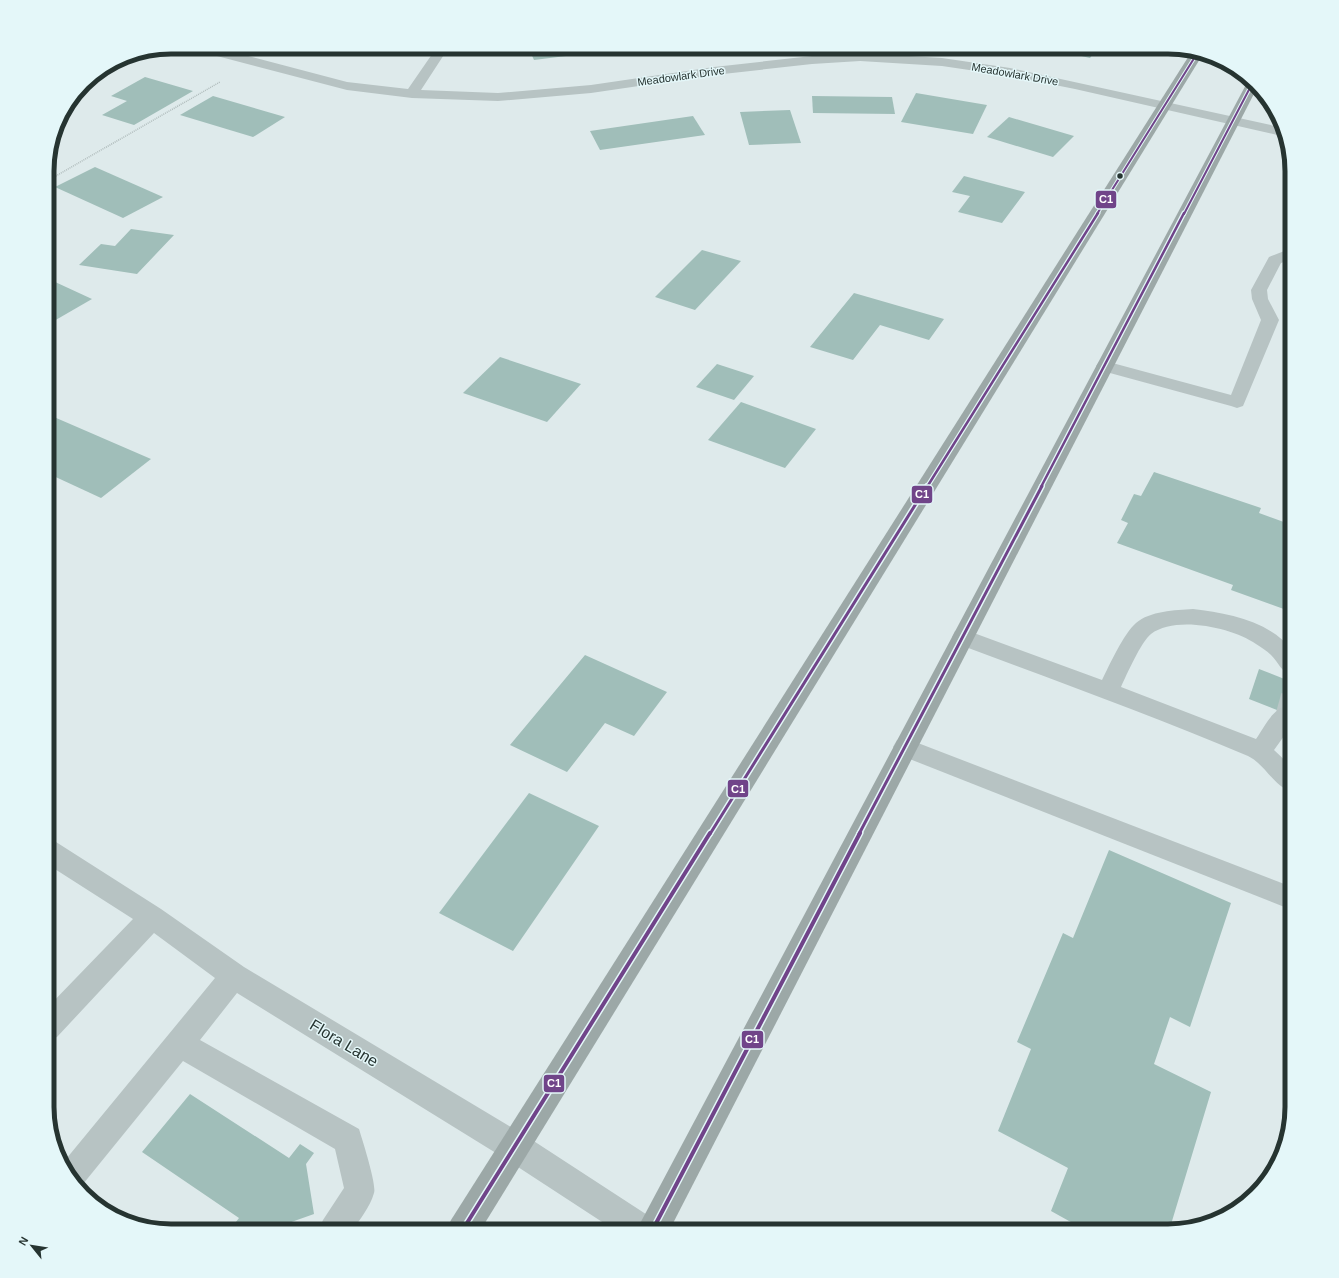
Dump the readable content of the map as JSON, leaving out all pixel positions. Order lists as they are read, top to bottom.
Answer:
{
  "streets": {
    "street": ["Meadowlark Drive", "Flora Lane"]
  },
  "lines": ["transit line C1"],
  "north": "top left"
}
